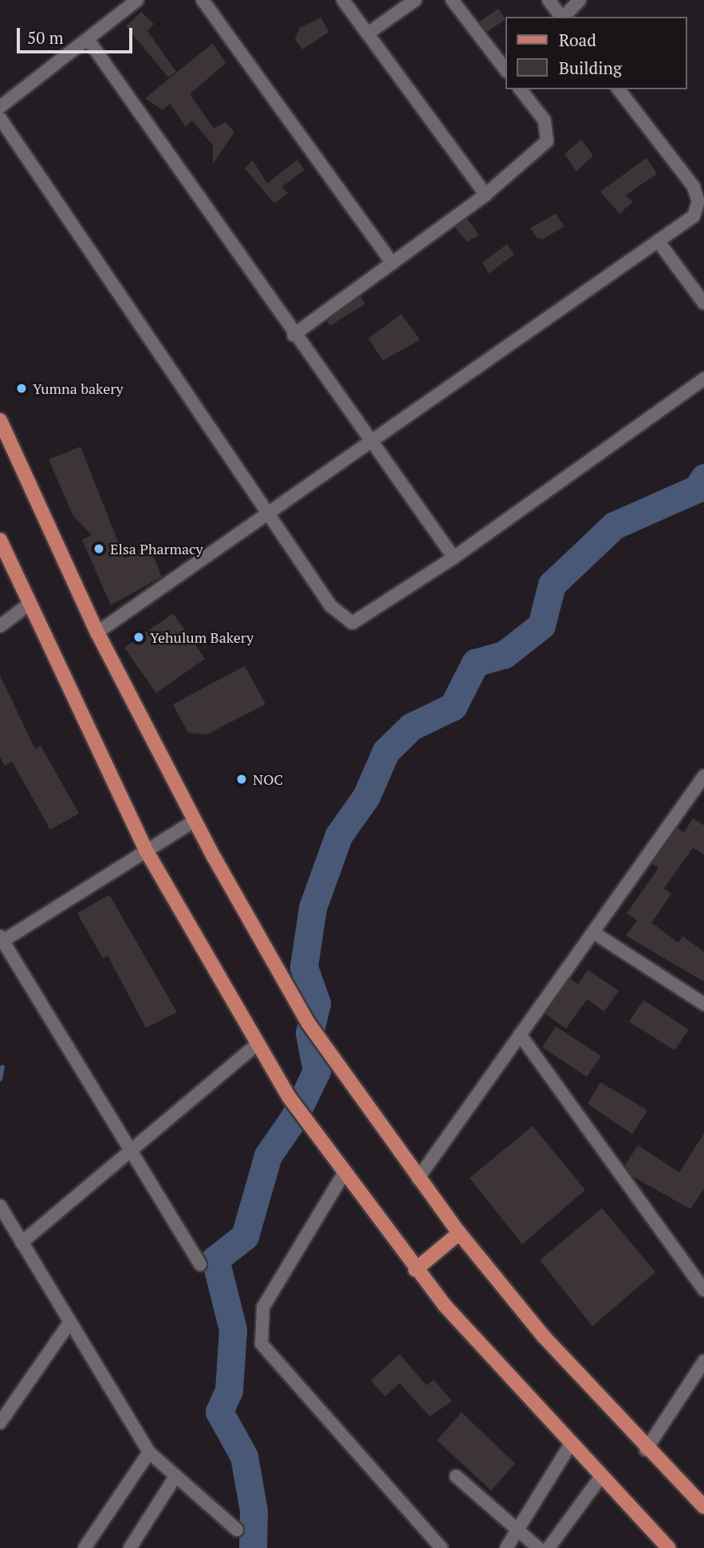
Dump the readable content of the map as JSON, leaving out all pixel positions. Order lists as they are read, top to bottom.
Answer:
{
  "places": [
    "Yumna bakery",
    "Elsa Pharmacy",
    "Yehulum Bakery",
    "NOC"
  ],
  "legend": ["Road", "Building"],
  "scale_bar": "50 m"
}
